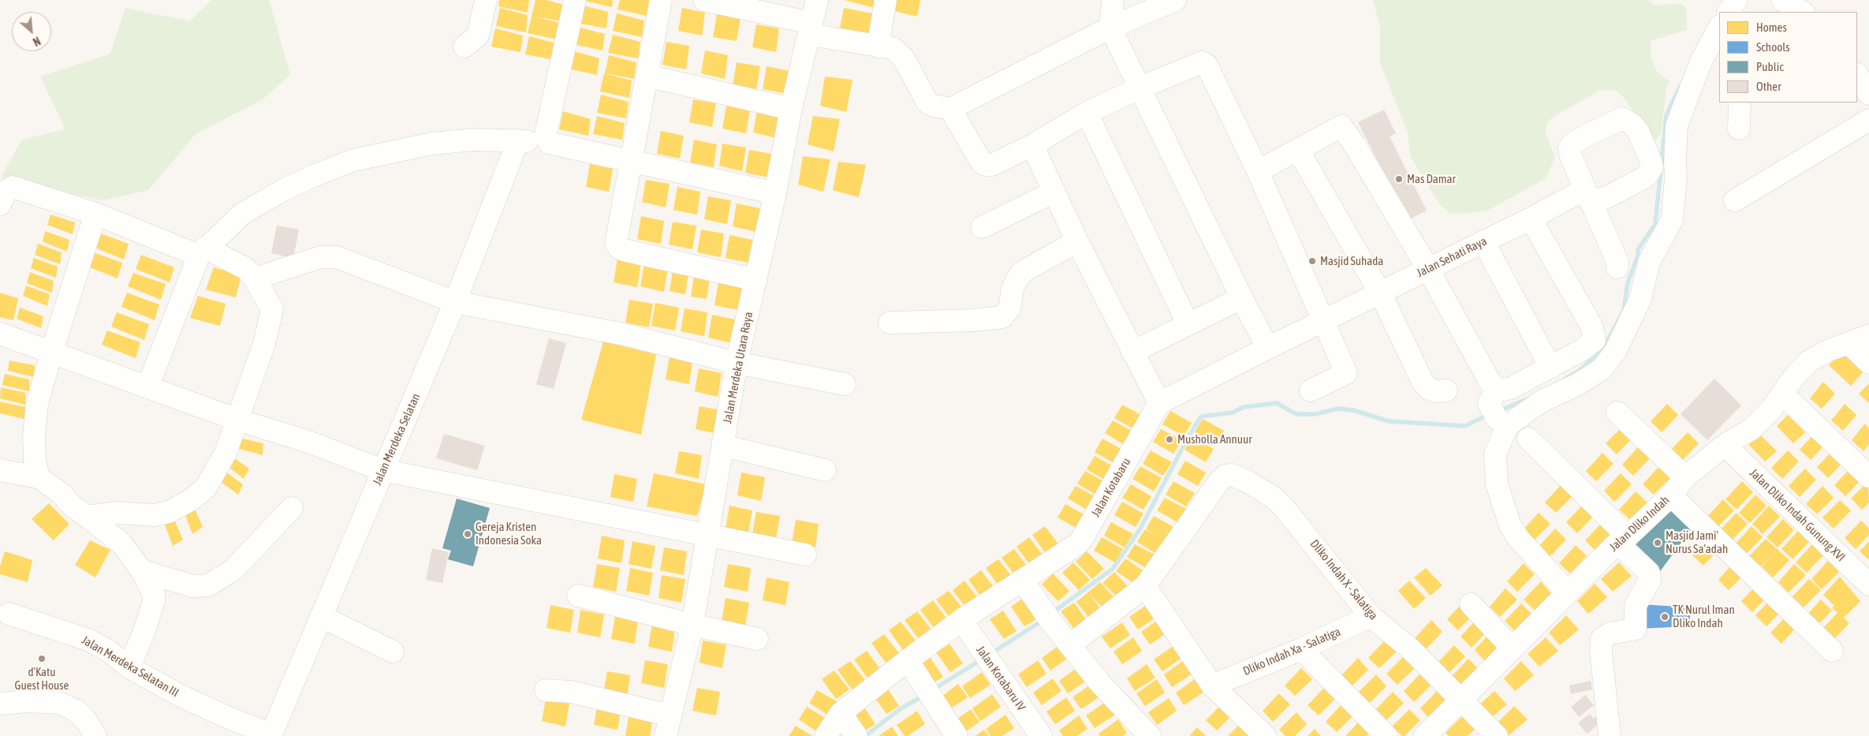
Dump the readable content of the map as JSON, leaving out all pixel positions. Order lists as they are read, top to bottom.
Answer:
{
  "streets": {
    "street": [
      "Jalan Sehati Raya",
      "Jalan Merdeka Utara Raya",
      "Jalan Merdeka Selatan",
      "Jalan Kotabaru",
      "Jalan Dliko Indah Gunung XVI",
      "Jalan Dliko Indah",
      "Dliko Indah X - Salatiga",
      "Dliko Indah Xa - Salatiga",
      "Jalan Merdeka Selatan III",
      "Jalan Kotabaru IV"
    ]
  },
  "crossings": [
    ["Jalan Sehati Raya", "Jalan Kotabaru"],
    ["Jalan Merdeka Selatan", "Jalan Merdeka Selatan III"],
    ["Jalan Kotabaru", "Jalan Kotabaru IV"],
    ["Jalan Dliko Indah Gunung XVI", "Jalan Dliko Indah"],
    ["Jalan Dliko Indah", "Dliko Indah X - Salatiga"],
    ["Dliko Indah X - Salatiga", "Dliko Indah Xa - Salatiga"]
  ],
  "places": [
    "Mas Damar",
    "Masjid Suhada",
    "Musholla Annuur",
    "Gereja Kristen Indonesia Soka",
    "Masjid Jami' Nurus Sa'adah",
    "TK Nurul Iman Dliko Indah",
    "d'Katu Guest House"
  ],
  "legend": [
    "Homes",
    "Schools",
    "Public",
    "Other"
  ],
  "north": "bottom right"
}
